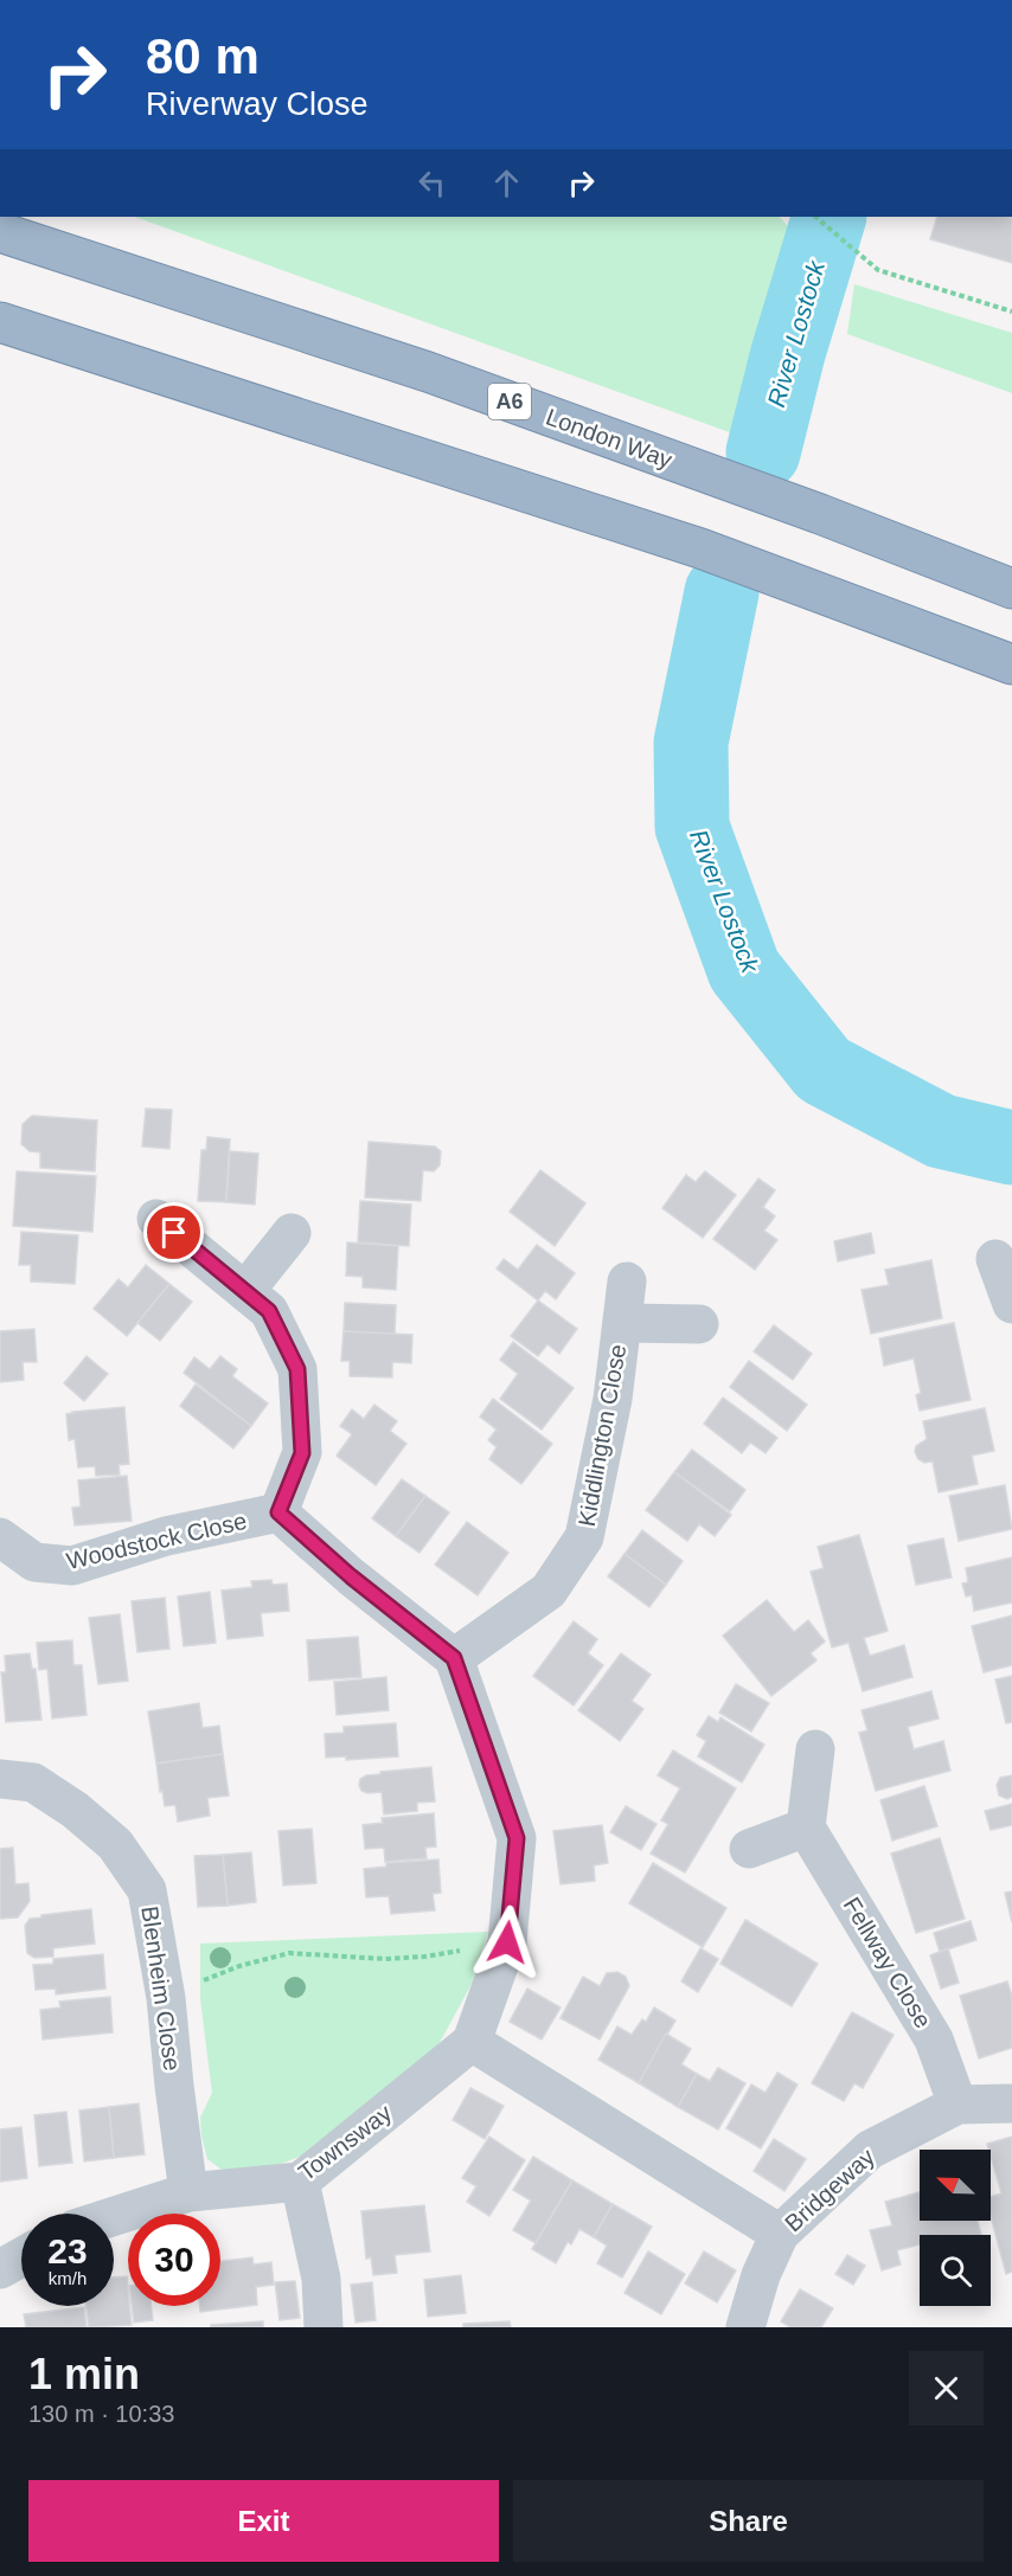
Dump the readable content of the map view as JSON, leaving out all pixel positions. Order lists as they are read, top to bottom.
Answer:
{
  "streets": {
    "highway": ["A6", "London Way"],
    "street": [
      "Kiddlington Close",
      "Woodstock Close",
      "Fellway Close",
      "Blenheim Close",
      "Townsway",
      "Bridgeway"
    ]
  },
  "crossings": [
    ["Fellway Close", "Bridgeway"],
    ["Blenheim Close", "Townsway"]
  ],
  "water": ["River Lostock"],
  "north": "top left",
  "page": {
    "turn": ["80 m", "Riverway Close"],
    "speed": "23 km/h",
    "limit": "30",
    "heading": ["1 min", "130 m · 10:33"],
    "buttons": ["Exit", "Share"]
  }
}
